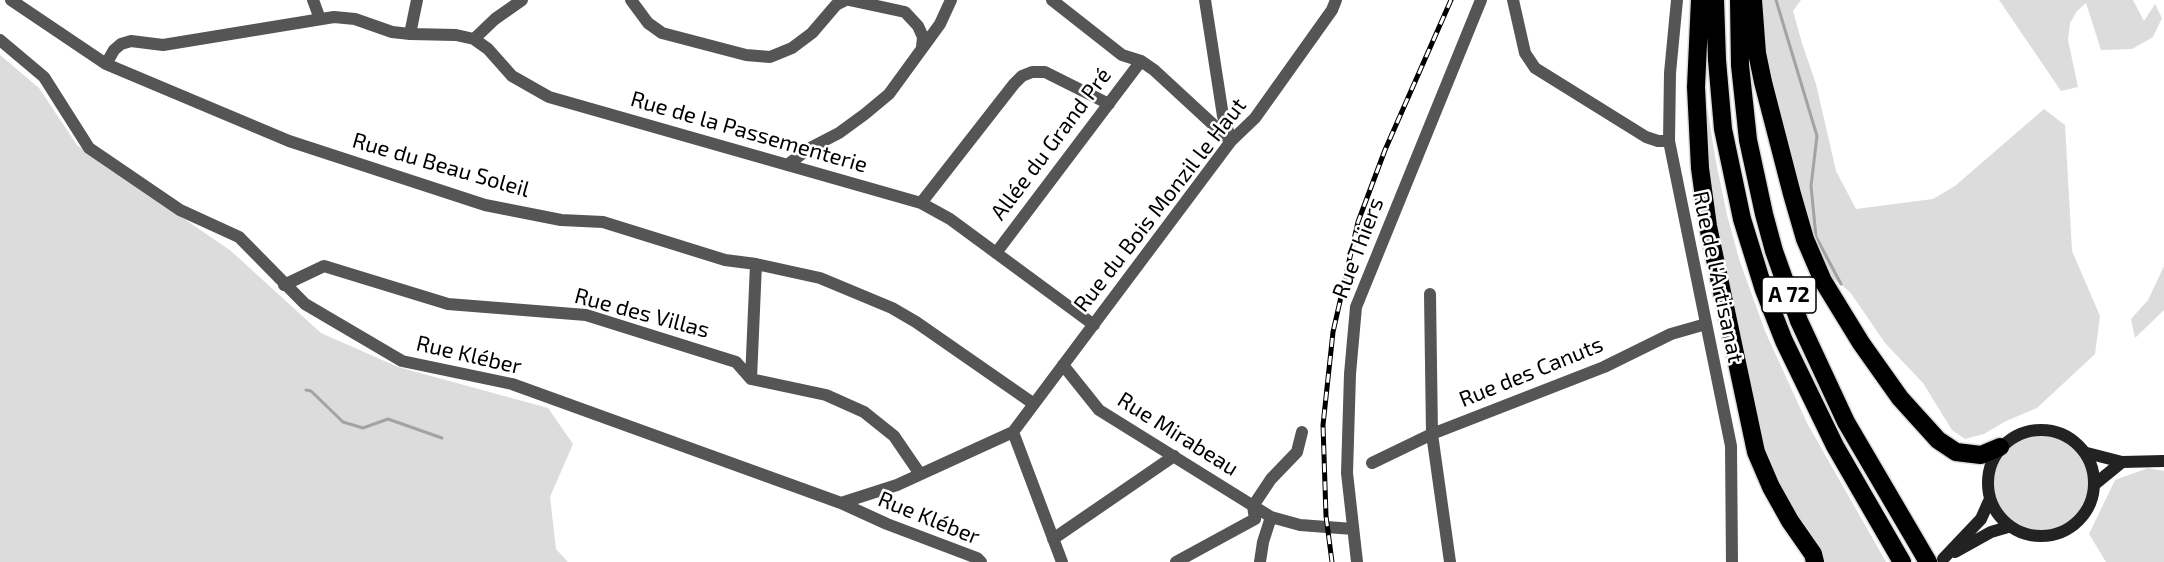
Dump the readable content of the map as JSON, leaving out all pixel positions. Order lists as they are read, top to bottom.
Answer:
{
  "streets": {
    "highway": ["A 72"],
    "street": [
      "Rue de la Passementerie",
      "Allée du Grand Pré",
      "Rue du Beau Soleil",
      "Rue du Bois Monzil le Haut",
      "Rue Thiers",
      "Rue de l'Artisanat",
      "Rue des Villas",
      "Rue Kléber",
      "Rue des Canuts",
      "Rue Mirabeau"
    ]
  },
  "crossings": [
    ["Rue de la Passementerie", "Allée du Grand Pré"],
    ["Rue de la Passementerie", "Rue du Bois Monzil le Haut"],
    ["Rue du Beau Soleil", "Rue du Bois Monzil le Haut"],
    ["Rue du Bois Monzil le Haut", "Rue Mirabeau"],
    ["Rue Thiers", "Rue Mirabeau"],
    ["Rue de l'Artisanat", "Rue des Canuts"],
    ["Rue des Villas", "Rue Kléber"]
  ]
}
